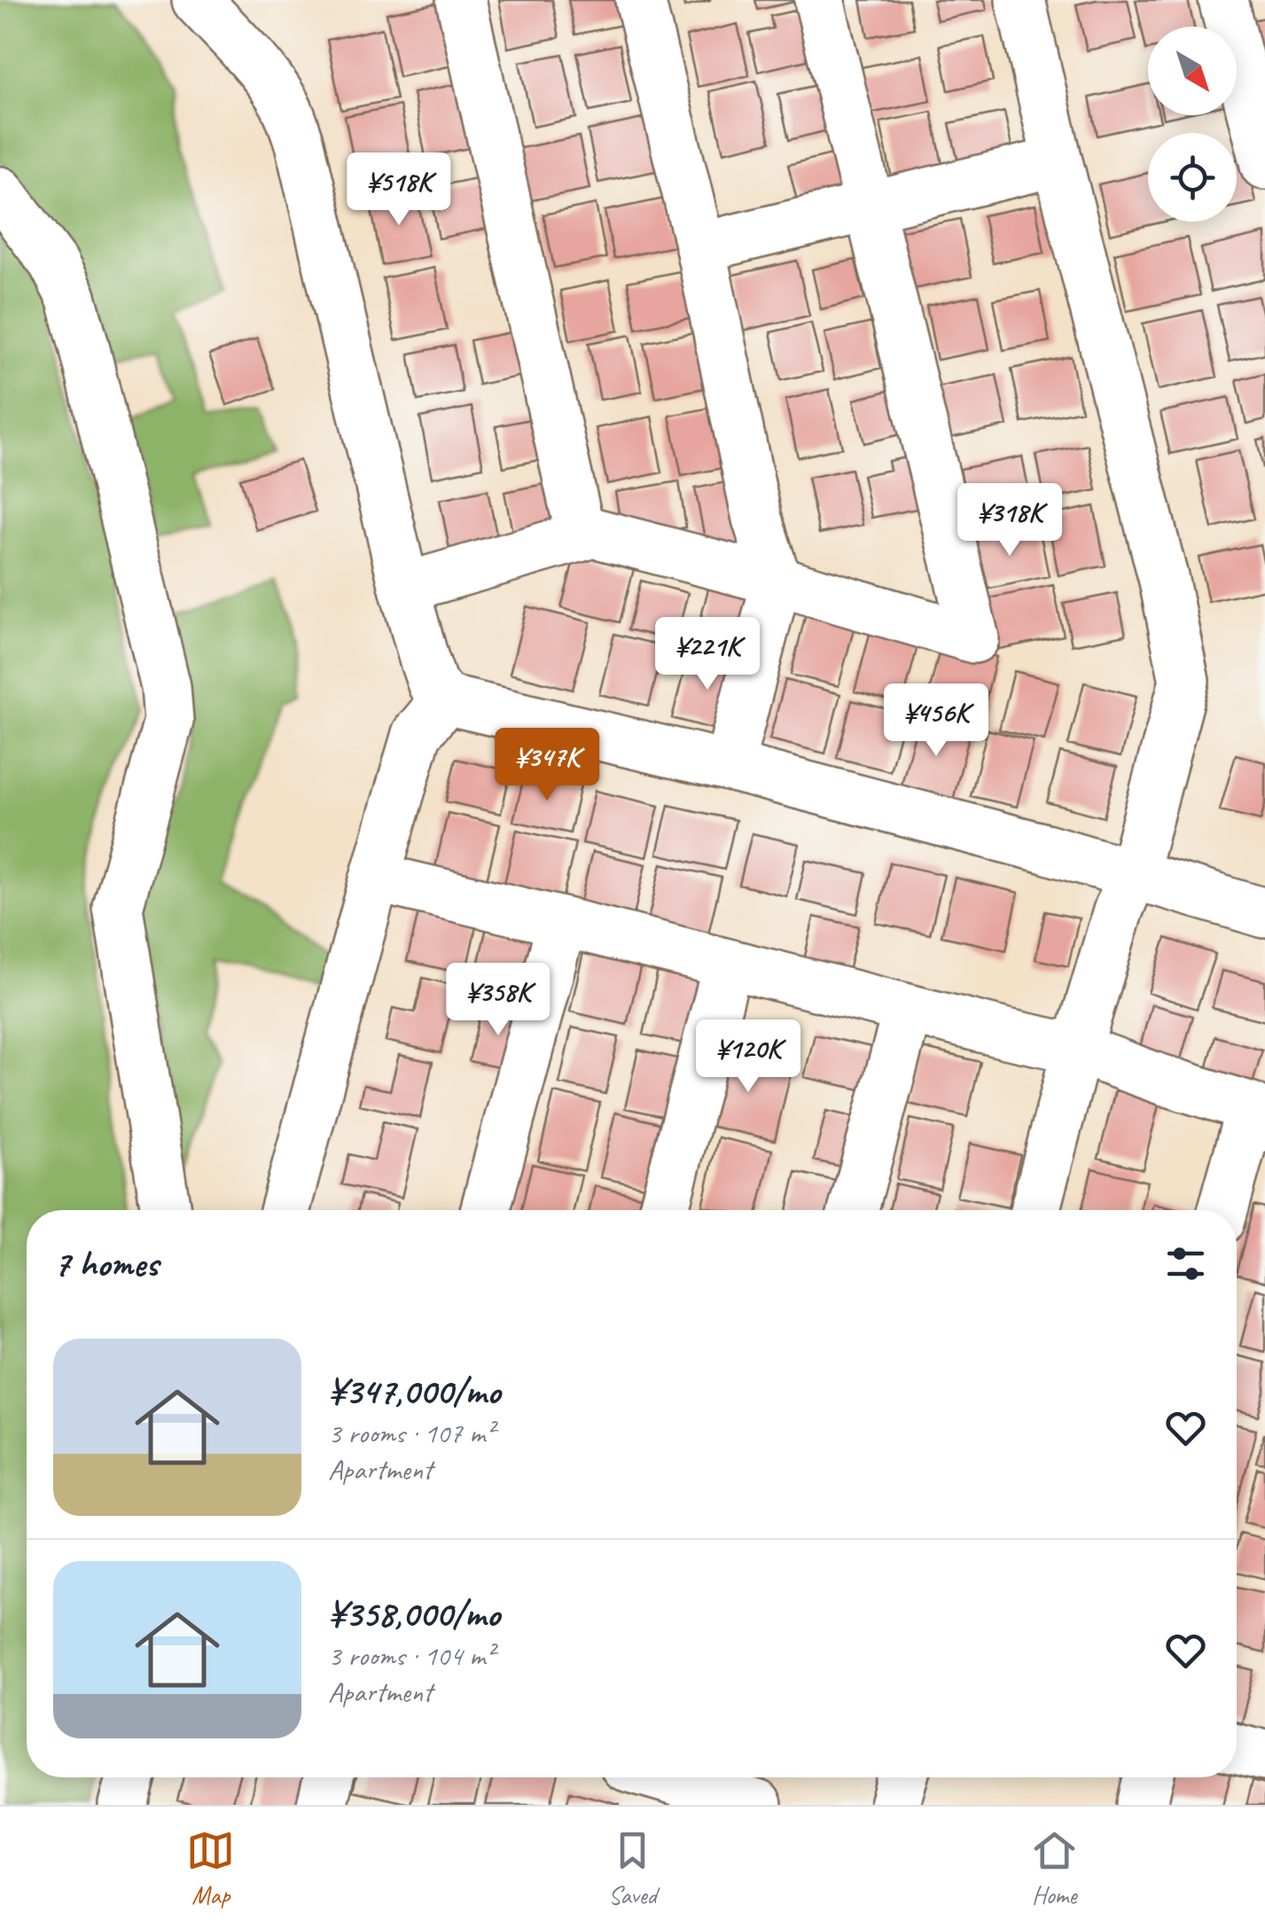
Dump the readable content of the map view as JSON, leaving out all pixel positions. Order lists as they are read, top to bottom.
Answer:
{
  "north": "bottom right",
  "page": {
    "price": [
      "¥518K",
      "¥318K",
      "¥221K",
      "¥456K",
      "¥347K",
      "¥358K",
      "¥120K"
    ],
    "heading": "7 homes",
    "list": [
      {
        "name": "¥347,000/mo",
        "note": "3 rooms · 107 m² · Apartment"
      },
      {
        "name": "¥358,000/mo",
        "note": "3 rooms · 104 m² · Apartment"
      }
    ],
    "tabs": ["Map", "Saved", "Home"]
  }
}
